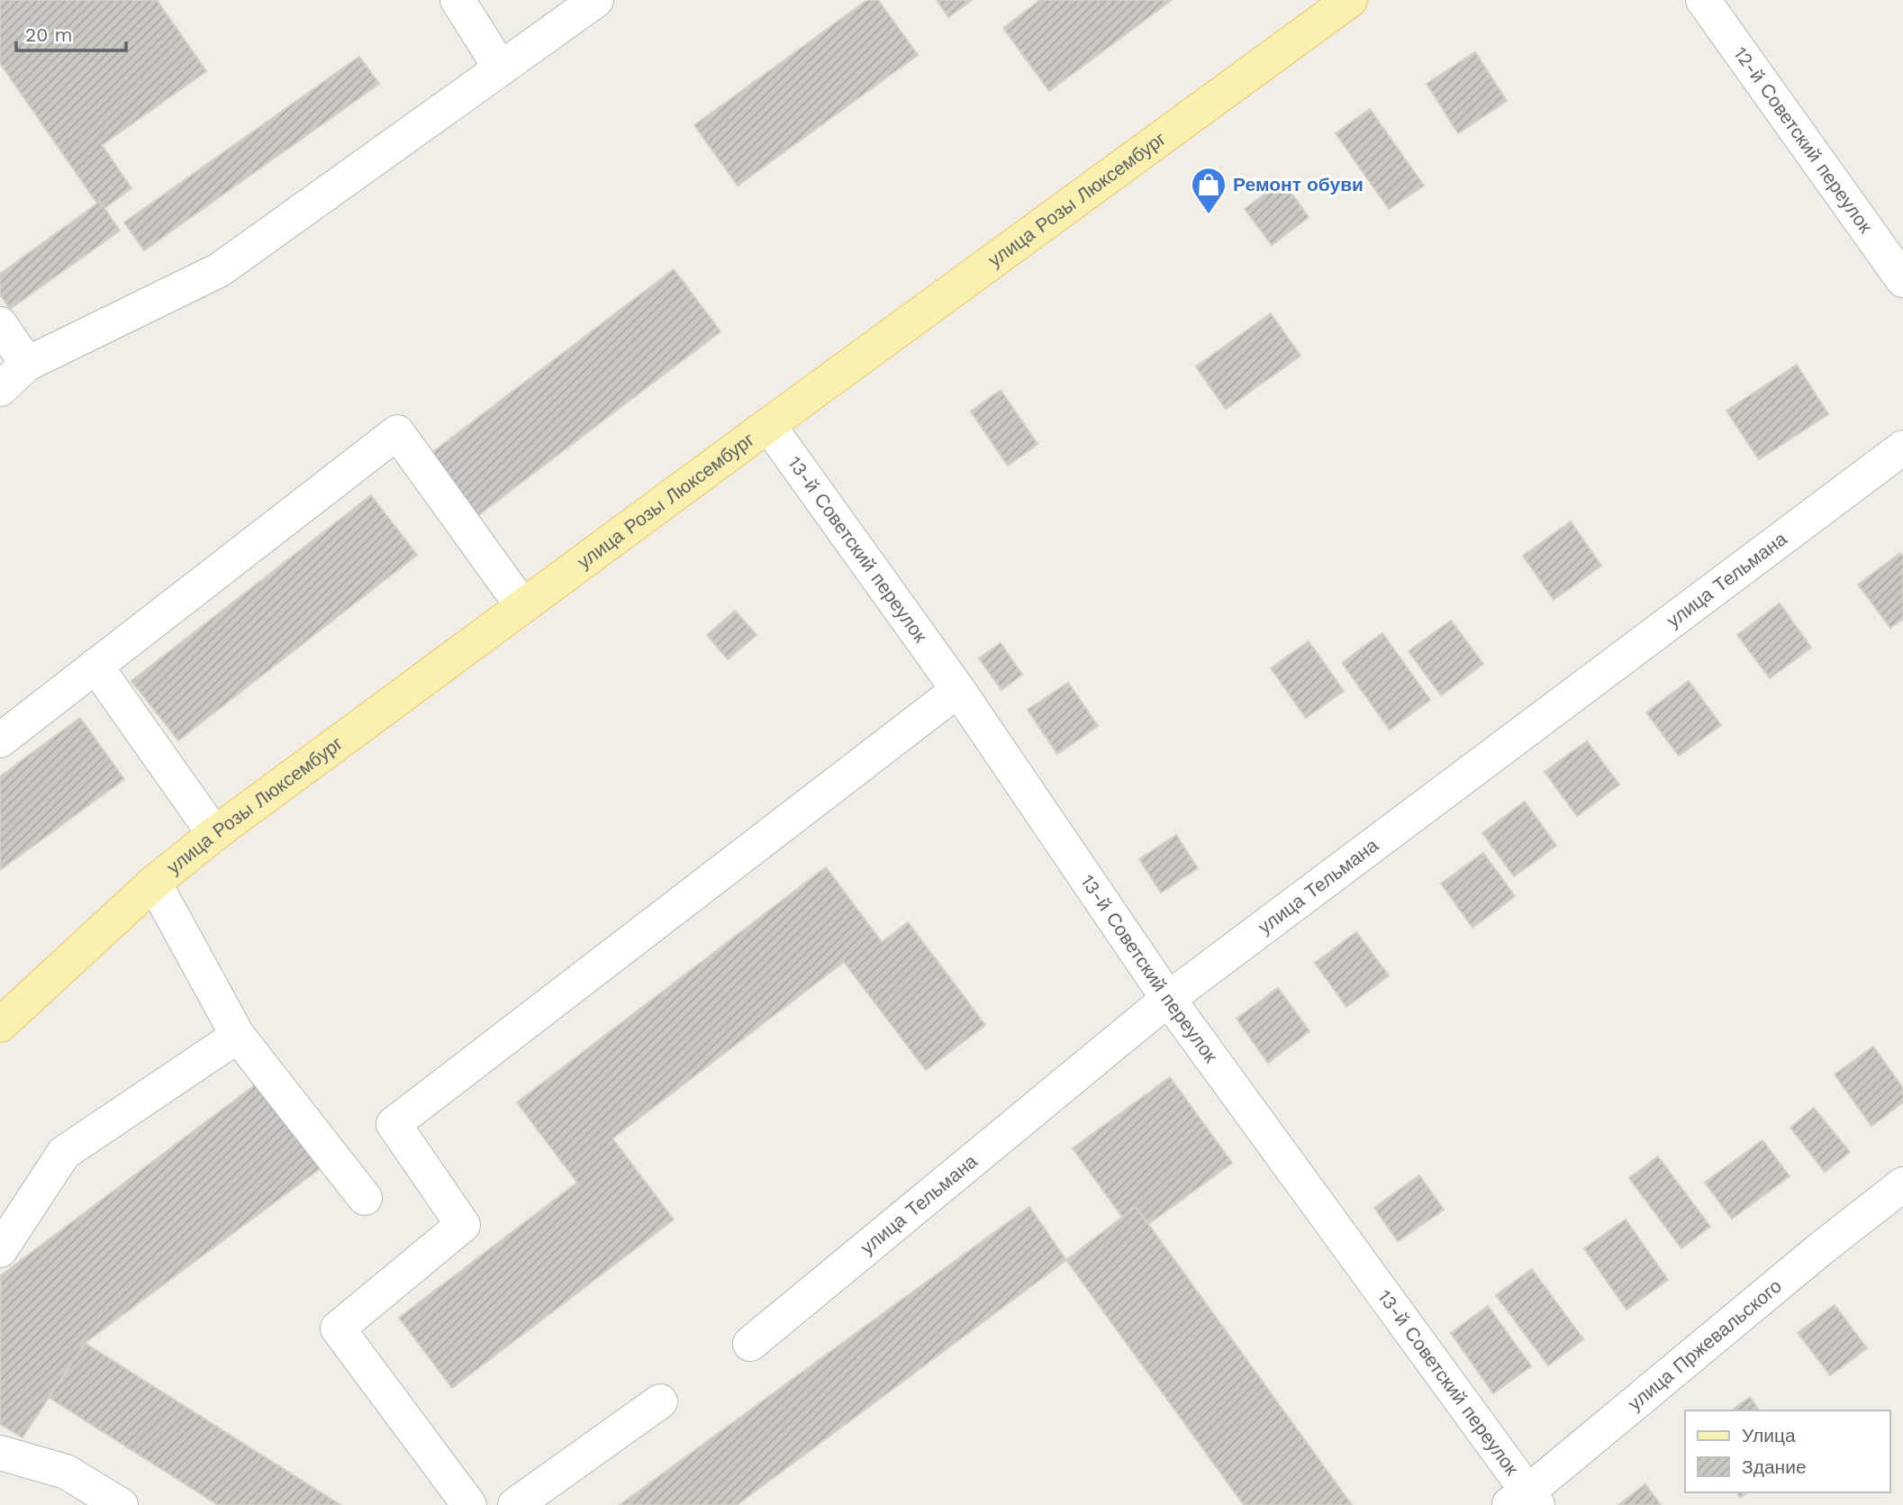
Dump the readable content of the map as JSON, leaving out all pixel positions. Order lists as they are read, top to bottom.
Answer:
{
  "streets": {
    "main road": ["улица Розы Люксембург"],
    "street": [
      "12-й Советский переулок",
      "13-й Советский переулок",
      "улица Тельмана",
      "улица Пржевальского"
    ]
  },
  "crossings": [
    ["улица Розы Люксембург", "13-й Советский переулок"],
    ["13-й Советский переулок", "улица Тельмана"],
    ["13-й Советский переулок", "улица Пржевальского"]
  ],
  "places": {
    "shop": ["Ремонт обуви"]
  },
  "legend": ["Улица", "Здание"],
  "scale_bar": "20 m"
}
